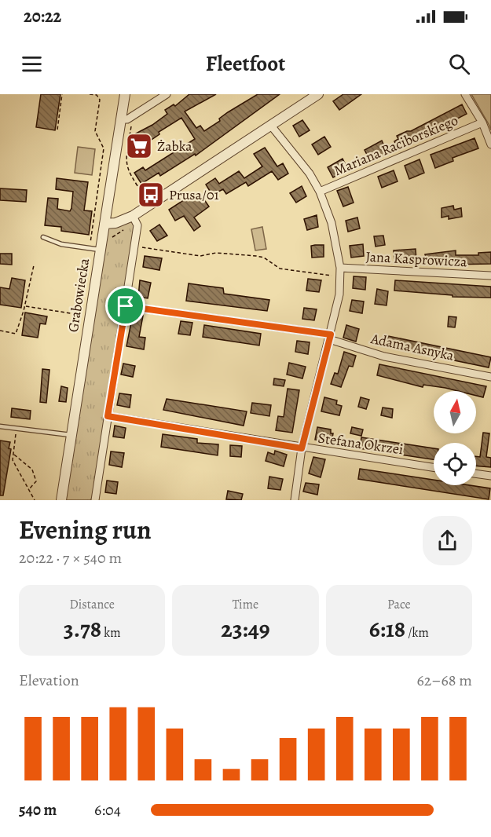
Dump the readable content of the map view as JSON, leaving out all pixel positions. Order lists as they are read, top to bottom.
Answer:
{
  "streets": {
    "street": [
      "Mariana Raciborskiego",
      "Jana Kasprowicza",
      "Grabowiecka",
      "Adama Asnyka",
      "Stefana Okrzei"
    ]
  },
  "places": {
    "supermarket": ["Żabka"],
    "bus stop": ["Prusa/01"]
  },
  "north": "top",
  "page": {
    "status": "20:22",
    "header": "Fleetfoot",
    "heading": ["Evening run", "20:22 · 7 × 540 m"],
    "stats": [
      ["Distance", "3.78 km"],
      ["Time", "23:49"],
      ["Pace", "6:18 /km"]
    ],
    "chart": ["Elevation", "62–68 m"],
    "list": [
      {
        "name": "540 m",
        "note": "6:04"
      }
    ]
  }
}
